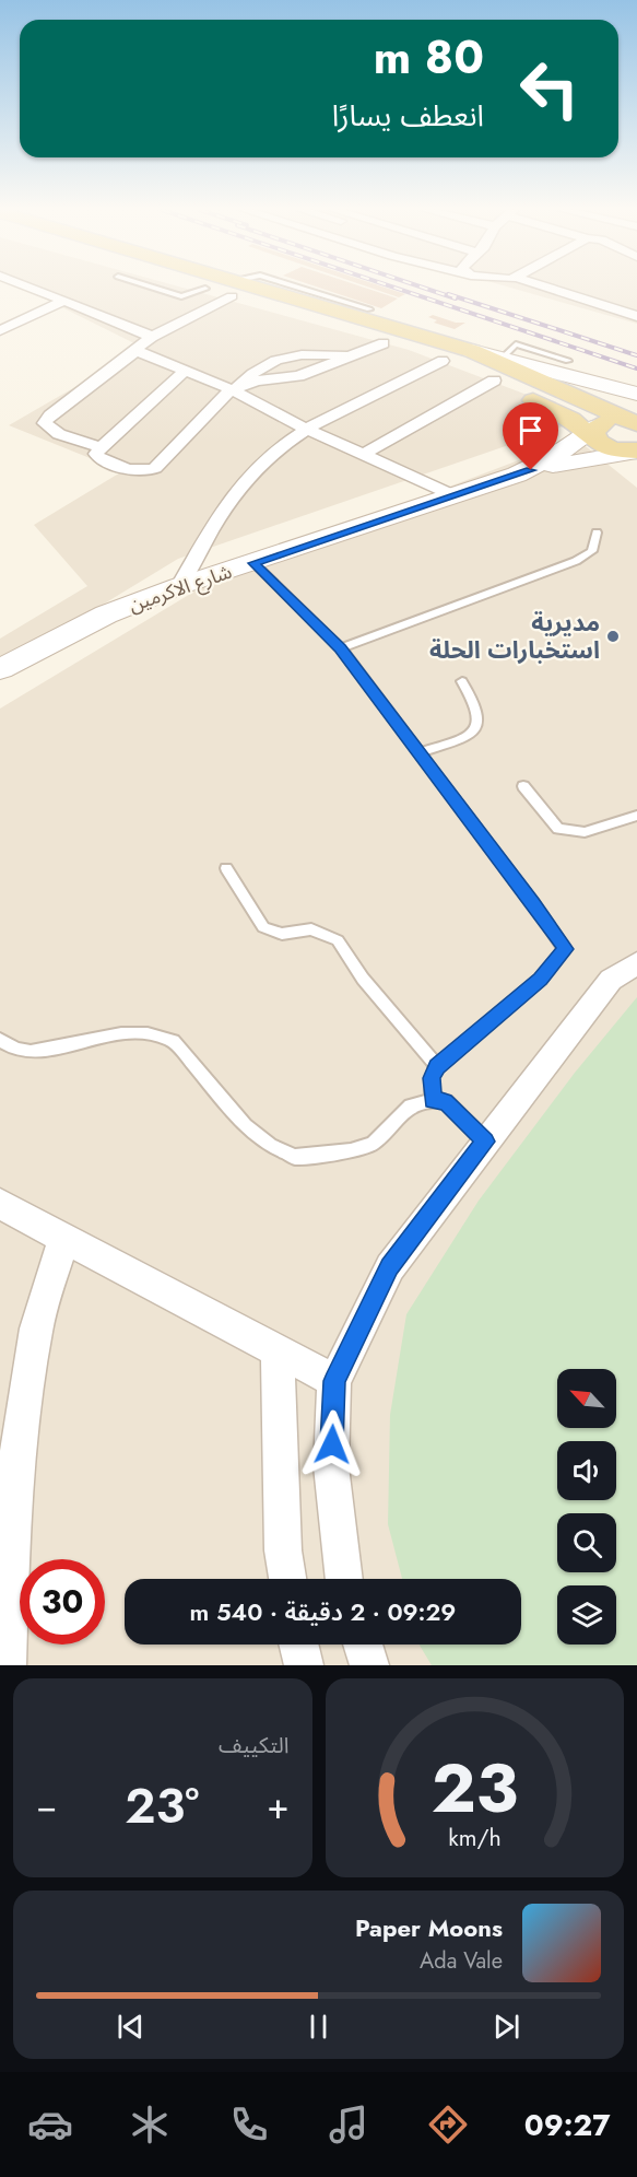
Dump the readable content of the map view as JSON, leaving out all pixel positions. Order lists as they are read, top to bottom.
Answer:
{
  "streets": {
    "street": ["شارع الاكرمين"]
  },
  "places": ["مديرية استخبارات الحلة"],
  "north": "top left",
  "page": {
    "turn": ["80 m", "انعطف يسارًا"],
    "limit": "30",
    "trip": "09:29 · 2 دقيقة · 540 m",
    "tile": "التكييف",
    "heat": ["−", "23°", "+"],
    "song": ["Paper Moons", "Ada Vale"],
    "tabs": "09:27",
    "gauge": ["23", "km/h"]
  }
}
